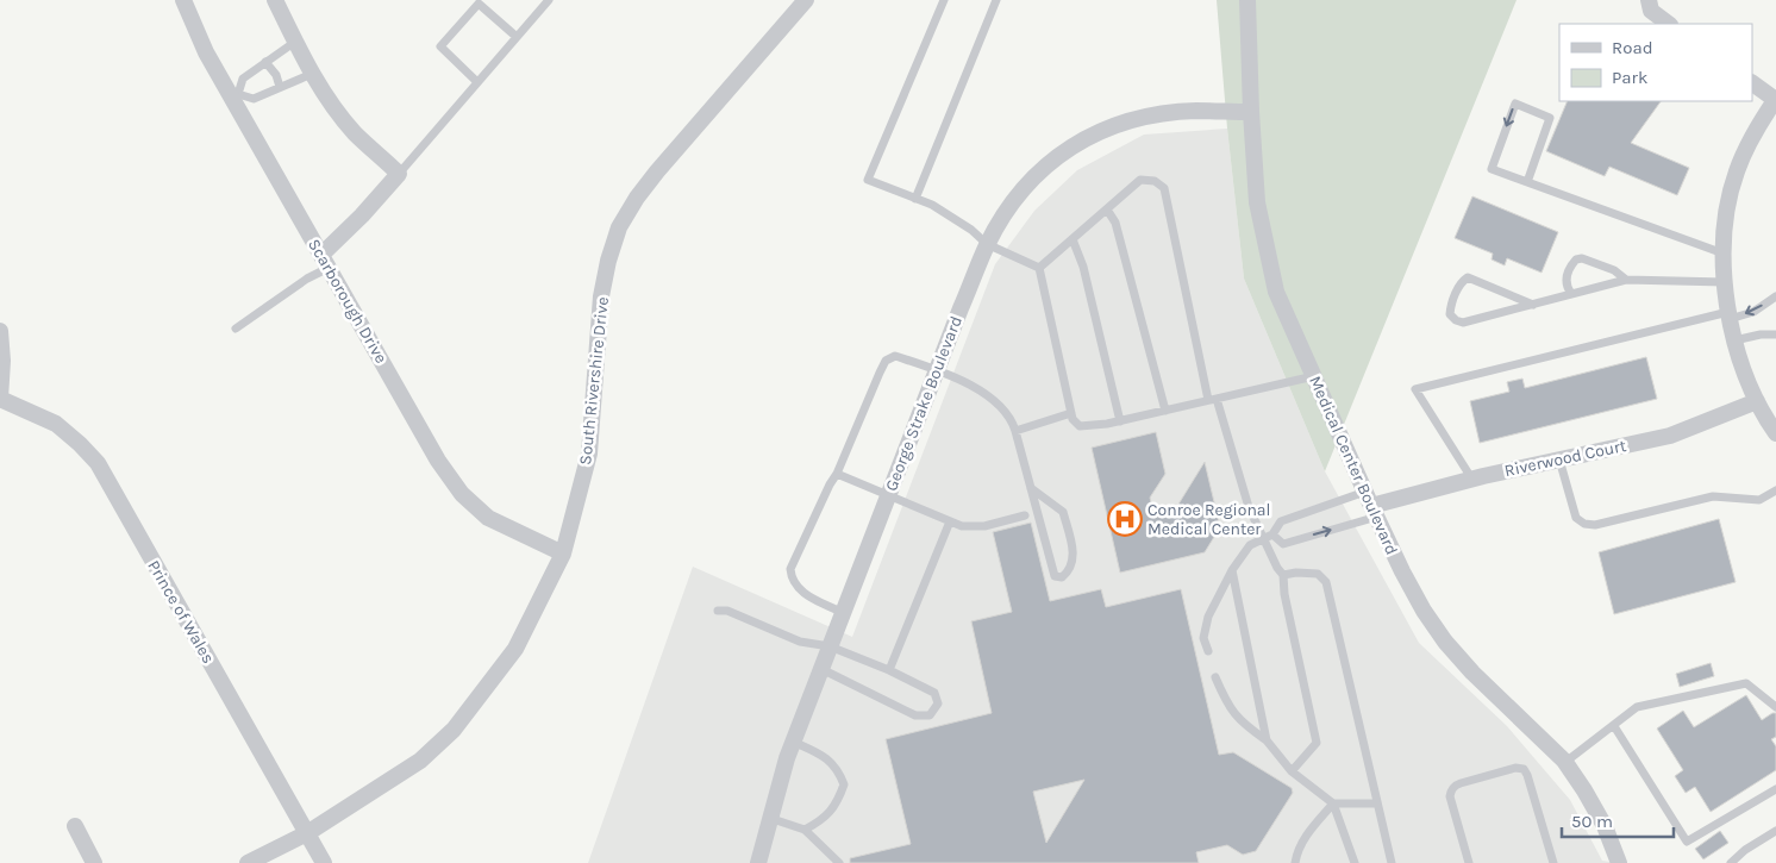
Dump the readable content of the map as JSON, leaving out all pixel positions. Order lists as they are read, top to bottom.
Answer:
{
  "streets": {
    "street": [
      "Scarborough Drive",
      "South Rivershire Drive",
      "George Strake Boulevard",
      "Riverwood Court",
      "Medical Center Boulevard",
      "Prince of Wales"
    ]
  },
  "crossings": [
    ["Scarborough Drive", "South Rivershire Drive"],
    ["South Rivershire Drive", "Prince of Wales"],
    ["George Strake Boulevard", "Medical Center Boulevard"],
    ["Riverwood Court", "Medical Center Boulevard"]
  ],
  "places": {
    "hospital": ["Conroe Regional Medical Center"]
  },
  "legend": ["Road", "Park"],
  "scale_bar": "50 m"
}
